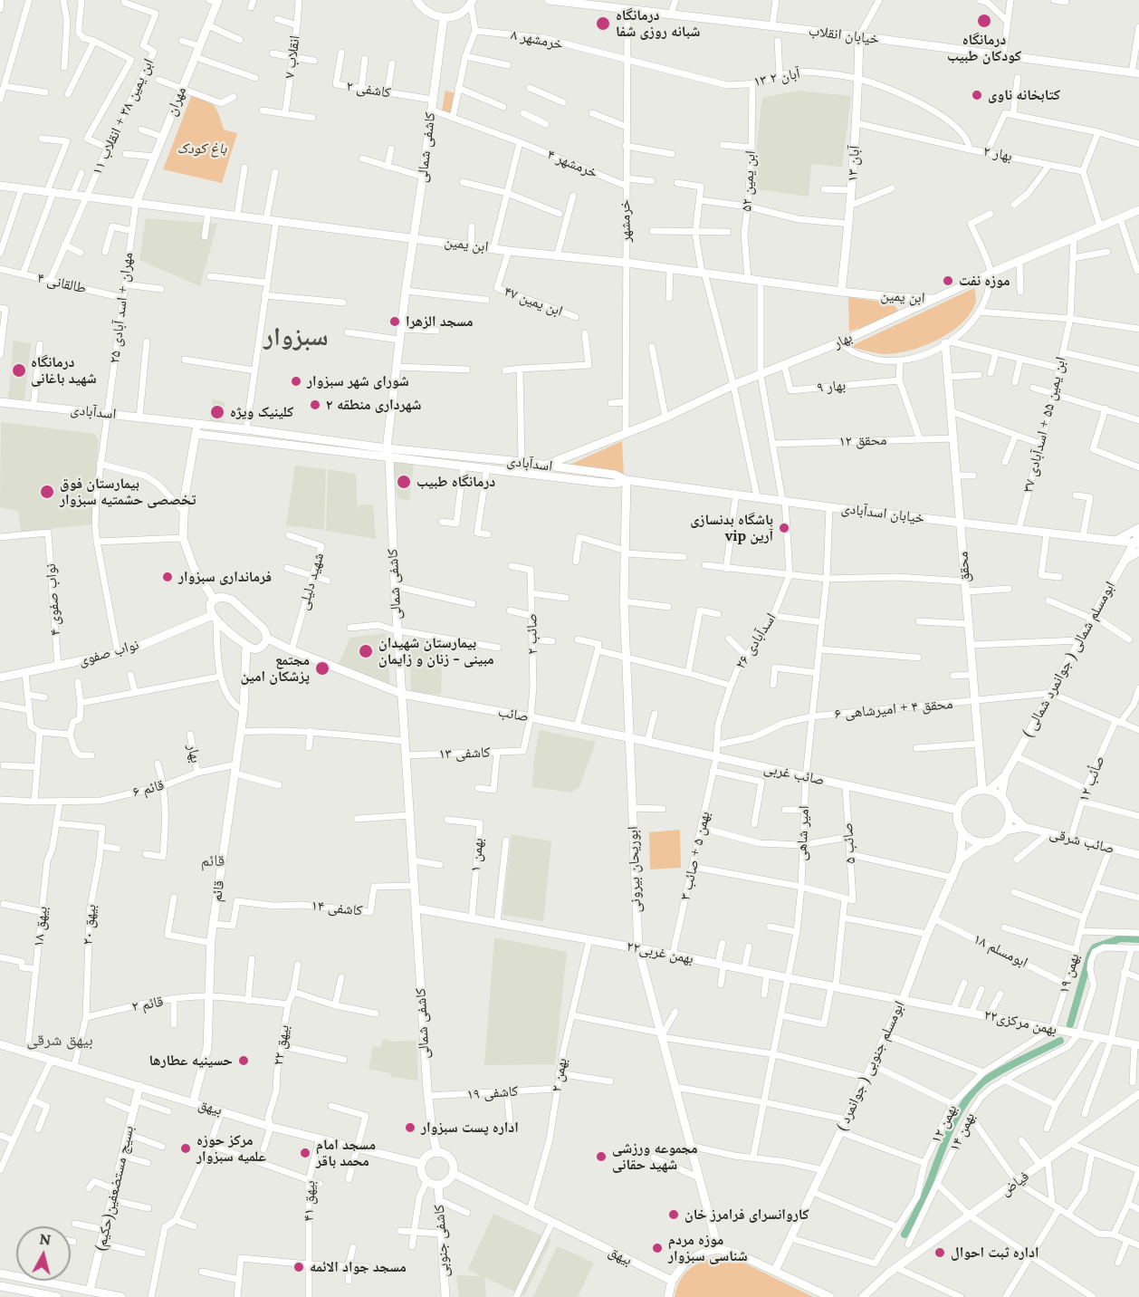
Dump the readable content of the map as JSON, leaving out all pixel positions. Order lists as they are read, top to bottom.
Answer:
{
  "streets": {
    "main road": [
      "خیابان انقلاب",
      "مهران",
      "کاشفی شمالی",
      "۱۳ آبان",
      "ابن یمین",
      "بهار",
      "اسدآبادی",
      "خیابان اسدآبادی",
      "محقق",
      "نواب صفوی",
      "ابومسلم شمالی ( جوانمرد شمالی )",
      "صائب",
      "صائب غربی",
      "صائب شرقی",
      "ابوریحان بیرونی",
      "قائم",
      "۲۲بهمن غربی",
      "۲۲بهمن مرکزی",
      "ابومسلم جنوبی ( جوانمرد )",
      "بیهق",
      "فیاض",
      "بسیج مستضعفین(حکیم)",
      "کاشفی جنوبی"
    ],
    "street": [
      "خرمشهر ۸",
      "انقلاب ۷",
      "۱۳ آبان ۲",
      "کاشفی ۲",
      "ابن یمین ۳۸ + انقلاب ۱۱",
      "بهار ۲",
      "خرمشهر ۴",
      "ابن یمین ۵۲",
      "خرمشهر",
      "طالقانی ۴",
      "ابن یمین ۴۷",
      "مهران + اسد آبادی ۲۵",
      "بهار ۹",
      "ابن یمین ۵۵ + اسدآبادی ۳۷",
      "محقق ۱۲",
      "شهید دلیلی",
      "نواب صفوی ۴",
      "صائب ۲",
      "اسدآبادی ۲۶",
      "محقق ۴ + امیرشاهی ۶",
      "کاشفی ۱۳",
      "صأئب ۱۲",
      "قائم ۶",
      "امیر شاهی",
      "صائب ۵",
      "بهمن ۱",
      "بهمن ۵ + صائب ۳",
      "کاشفی ۱۴",
      "بیهق ۲۰",
      "بیهق ۱۸",
      "ابومسلم ۱۸",
      "بهمن ۱۹",
      "قائم ۲",
      "بیهق ۲۲",
      "بهمن ۲",
      "کاشفی ۱۹",
      "بهمن ۱۲",
      "بهمن ۱۴",
      "بیهق ۴۱"
    ]
  },
  "crossings": [
    ["خیابان انقلاب", "۱۳ آبان"],
    ["خیابان انقلاب", "خرمشهر"],
    ["خرمشهر ۸", "۱۳ آبان ۲"],
    ["خرمشهر ۸", "خرمشهر"],
    ["۱۳ آبان ۲", "بهار ۲"],
    ["۱۳ آبان ۲", "۱۳ آبان"],
    ["۱۳ آبان ۲", "ابن یمین ۵۲"],
    ["کاشفی ۲", "کاشفی شمالی"],
    ["مهران", "ابن یمین"],
    ["مهران", "مهران + اسد آبادی ۲۵"],
    ["ابن یمین ۳۸ + انقلاب ۱۱", "ابن یمین"],
    ["ابن یمین ۳۸ + انقلاب ۱۱", "طالقانی ۴"],
    ["کاشفی شمالی", "خرمشهر ۴"],
    ["کاشفی شمالی", "ابن یمین"],
    ["کاشفی شمالی", "اسدآبادی"],
    ["کاشفی شمالی", "صائب"],
    ["کاشفی شمالی", "کاشفی ۱۳"],
    ["کاشفی شمالی", "کاشفی ۱۴"],
    ["کاشفی شمالی", "۲۲بهمن غربی"],
    ["کاشفی شمالی", "کاشفی ۱۹"],
    ["کاشفی شمالی", "بیهق"],
    ["کاشفی شمالی", "کاشفی جنوبی"],
    ["بهار ۲", "۱۳ آبان"],
    ["خرمشهر ۴", "خرمشهر"],
    ["۱۳ آبان", "ابن یمین"],
    ["ابن یمین ۵۲", "ابن یمین"],
    ["خرمشهر", "ابن یمین"],
    ["خرمشهر", "بهار"],
    ["ابن یمین", "ابن یمین ۴۷"],
    ["ابن یمین", "مهران + اسد آبادی ۲۵"],
    ["ابن یمین", "بهار"],
    ["ابن یمین", "اسدآبادی ۲۶"],
    ["طالقانی ۴", "مهران + اسد آبادی ۲۵"],
    ["مهران + اسد آبادی ۲۵", "اسدآبادی"],
    ["مهران + اسد آبادی ۲۵", "نواب صفوی"],
    ["بهار", "بهار ۹"],
    ["بهار", "اسدآبادی"],
    ["بهار", "ابن یمین ۵۵ + اسدآبادی ۳۷"],
    ["بهار", "اسدآبادی ۲۶"],
    ["بهار", "قائم ۶"],
    ["اسدآبادی", "خیابان اسدآبادی"],
    ["اسدآبادی", "ابوریحان بیرونی"],
    ["ابن یمین ۵۵ + اسدآبادی ۳۷", "خیابان اسدآبادی"],
    ["محقق ۱۲", "محقق"],
    ["محقق ۱۲", "اسدآبادی ۲۶"],
    ["خیابان اسدآبادی", "محقق"],
    ["خیابان اسدآبادی", "اسدآبادی ۲۶"],
    ["خیابان اسدآبادی", "ابومسلم شمالی ( جوانمرد شمالی )"],
    ["خیابان اسدآبادی", "امیر شاهی"],
    ["خیابان اسدآبادی", "ابوریحان بیرونی"],
    ["محقق", "محقق ۴ + امیرشاهی ۶"],
    ["محقق", "صائب غربی"],
    ["محقق", "ابومسلم جنوبی ( جوانمرد )"],
    ["شهید دلیلی", "صائب"],
    ["نواب صفوی ۴", "نواب صفوی"],
    ["صائب ۲", "صائب"],
    ["صائب ۲", "کاشفی ۱۳"],
    ["اسدآبادی ۲۶", "محقق ۴ + امیرشاهی ۶"],
    ["اسدآبادی ۲۶", "بهمن ۵ + صائب ۳"],
    ["ابومسلم شمالی ( جوانمرد شمالی )", "محقق ۴ + امیرشاهی ۶"],
    ["محقق ۴ + امیرشاهی ۶", "امیر شاهی"],
    ["محقق ۴ + امیرشاهی ۶", "بهمن ۵ + صائب ۳"],
    ["صائب", "صائب غربی"],
    ["صائب", "ابوریحان بیرونی"],
    ["صائب غربی", "امیر شاهی"],
    ["صائب غربی", "صائب ۵"],
    ["صائب غربی", "بهمن ۵ + صائب ۳"],
    ["صائب غربی", "ابوریحان بیرونی"],
    ["صائب غربی", "ابومسلم جنوبی ( جوانمرد )"],
    ["صأئب ۱۲", "صائب شرقی"],
    ["قائم ۶", "قائم"],
    ["قائم ۶", "بیهق ۱۸"],
    ["امیر شاهی", "۲۲بهمن غربی"],
    ["صائب شرقی", "بهمن ۱۹"],
    ["بهمن ۱", "۲۲بهمن غربی"],
    ["بهمن ۵ + صائب ۳", "۲۲بهمن غربی"],
    ["ابوریحان بیرونی", "۲۲بهمن غربی"],
    ["قائم", "کاشفی ۱۴"],
    ["قائم", "قائم ۲"],
    ["قائم", "بیهق"],
    ["بیهق ۲۰", "بیهق ۱۸"],
    ["بیهق ۲۰", "قائم ۲"],
    ["بیهق ۲۰", "بیهق"],
    ["بیهق ۱۸", "بیهق"],
    ["ابومسلم ۱۸", "بهمن ۱۹"],
    ["ابومسلم ۱۸", "ابومسلم جنوبی ( جوانمرد )"],
    ["۲۲بهمن غربی", "۲۲بهمن مرکزی"],
    ["۲۲بهمن غربی", "ابومسلم جنوبی ( جوانمرد )"],
    ["۲۲بهمن غربی", "بهمن ۲"],
    ["بهمن ۱۹", "۲۲بهمن مرکزی"],
    ["بهمن ۱۹", "بهمن ۱۲"],
    ["قائم ۲", "بیهق ۲۲"],
    ["۲۲بهمن مرکزی", "ابومسلم جنوبی ( جوانمرد )"],
    ["۲۲بهمن مرکزی", "بهمن ۱۲"],
    ["۲۲بهمن مرکزی", "بهمن ۱۴"],
    ["بیهق ۲۲", "بیهق"],
    ["ابومسلم جنوبی ( جوانمرد )", "بهمن ۱۲"],
    ["بهمن ۲", "کاشفی ۱۹"],
    ["بهمن ۲", "بیهق"],
    ["بیهق", "بسیج مستضعفین(حکیم)"],
    ["بیهق", "بیهق ۴۱"],
    ["بیهق", "کاشفی جنوبی"]
  ],
  "districts": ["سبزوار", "قائم", "بیهق شرقی"],
  "parks": ["باغ کودک"],
  "places": [
    "درمانگاه کودکان طبیب",
    "درمانگاه شبانه روزی شفا",
    "کتابخانه ناوی",
    "موزه نفت",
    "مسجد الزهرا",
    "درمانگاه شهید باغانی",
    "شورای شهر سبزوار",
    "شهرداری منطقه ۲",
    "کلینیک ویژه",
    "درمانگاه طبیب",
    "بیمارستان فوق تخصصی حشمتیه سبزوار",
    "باشگاه بدنسازی vip آرین",
    "فرمانداری سبزوار",
    "بیمارستان شهیدان مبینی - زنان و زایمان",
    "مجتمع پزشکان امین",
    "حسینیه عطارها",
    "اداره پست سبزوار",
    "مرکز حوزه علمیه سبزوار",
    "مسجد امام محمد باقر",
    "مجموعه ورزشی شهید حقانی",
    "کاروانسرای فرامرز خان",
    "موزه مردم شناسی سبزوار",
    "اداره ثبت احوال",
    "مسجد جواد الائمه"
  ],
  "north": "top"
}
